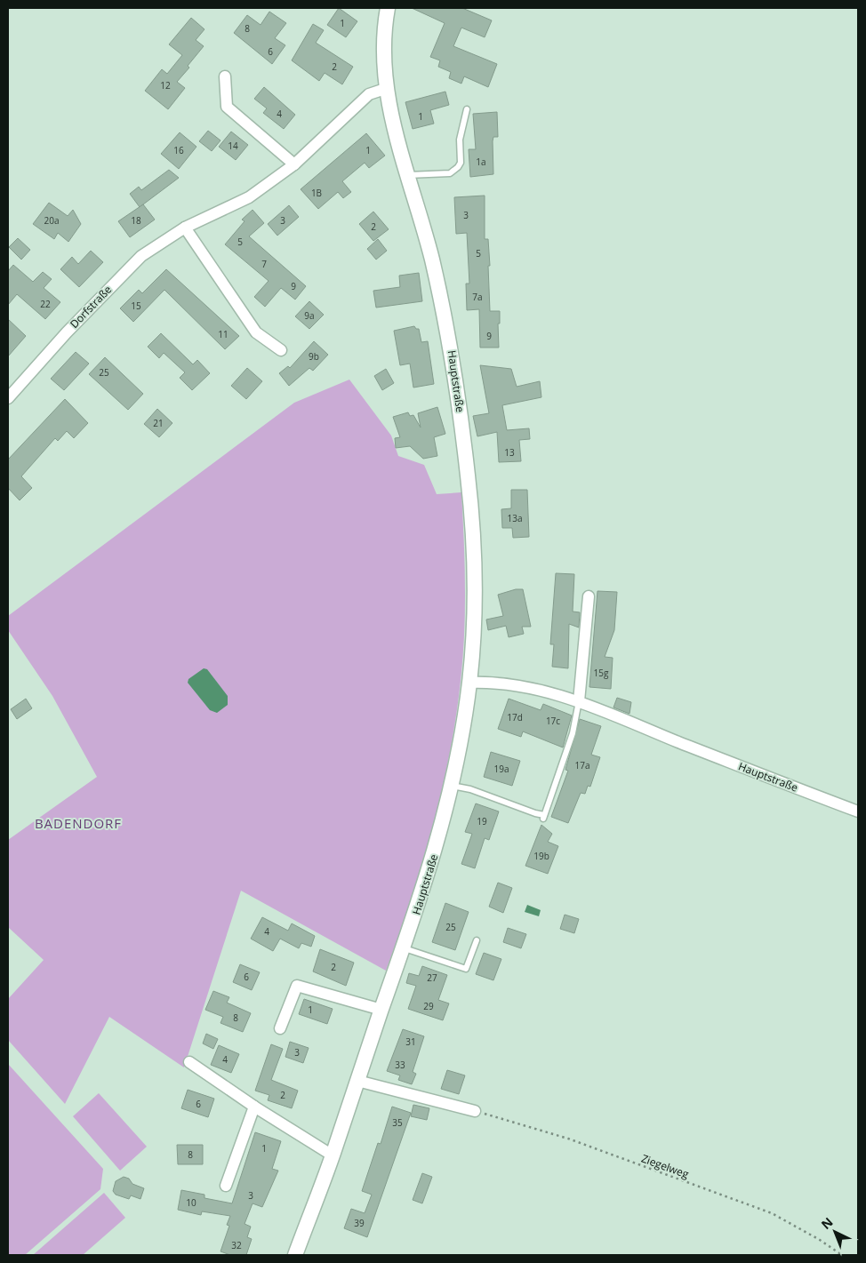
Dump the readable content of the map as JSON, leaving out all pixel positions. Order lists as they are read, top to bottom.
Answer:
{
  "streets": {
    "main road": ["Hauptstraße"],
    "street": ["Dorfstraße"],
    "path": ["Ziegelweg"]
  },
  "crossings": [
    ["Dorfstraße", "Hauptstraße"]
  ],
  "districts": ["BADENDORF"],
  "house_numbers": [
    "1",
    "8",
    "6",
    "2",
    "12",
    "4",
    "1",
    "14",
    "16",
    "1",
    "1a",
    "1B",
    "3",
    "20a",
    "18",
    "3",
    "2",
    "5",
    "5",
    "7",
    "9",
    "7a",
    "22",
    "15",
    "9a",
    "11",
    "9",
    "9b",
    "25",
    "21",
    "13",
    "13a",
    "15g",
    "17d",
    "17c",
    "17a",
    "19a",
    "19",
    "19b",
    "25",
    "4",
    "2",
    "6",
    "27",
    "29",
    "1",
    "8",
    "31",
    "3",
    "4",
    "33",
    "2",
    "6",
    "35",
    "1",
    "8",
    "3",
    "10",
    "39",
    "32"
  ],
  "north": "top left"
}
